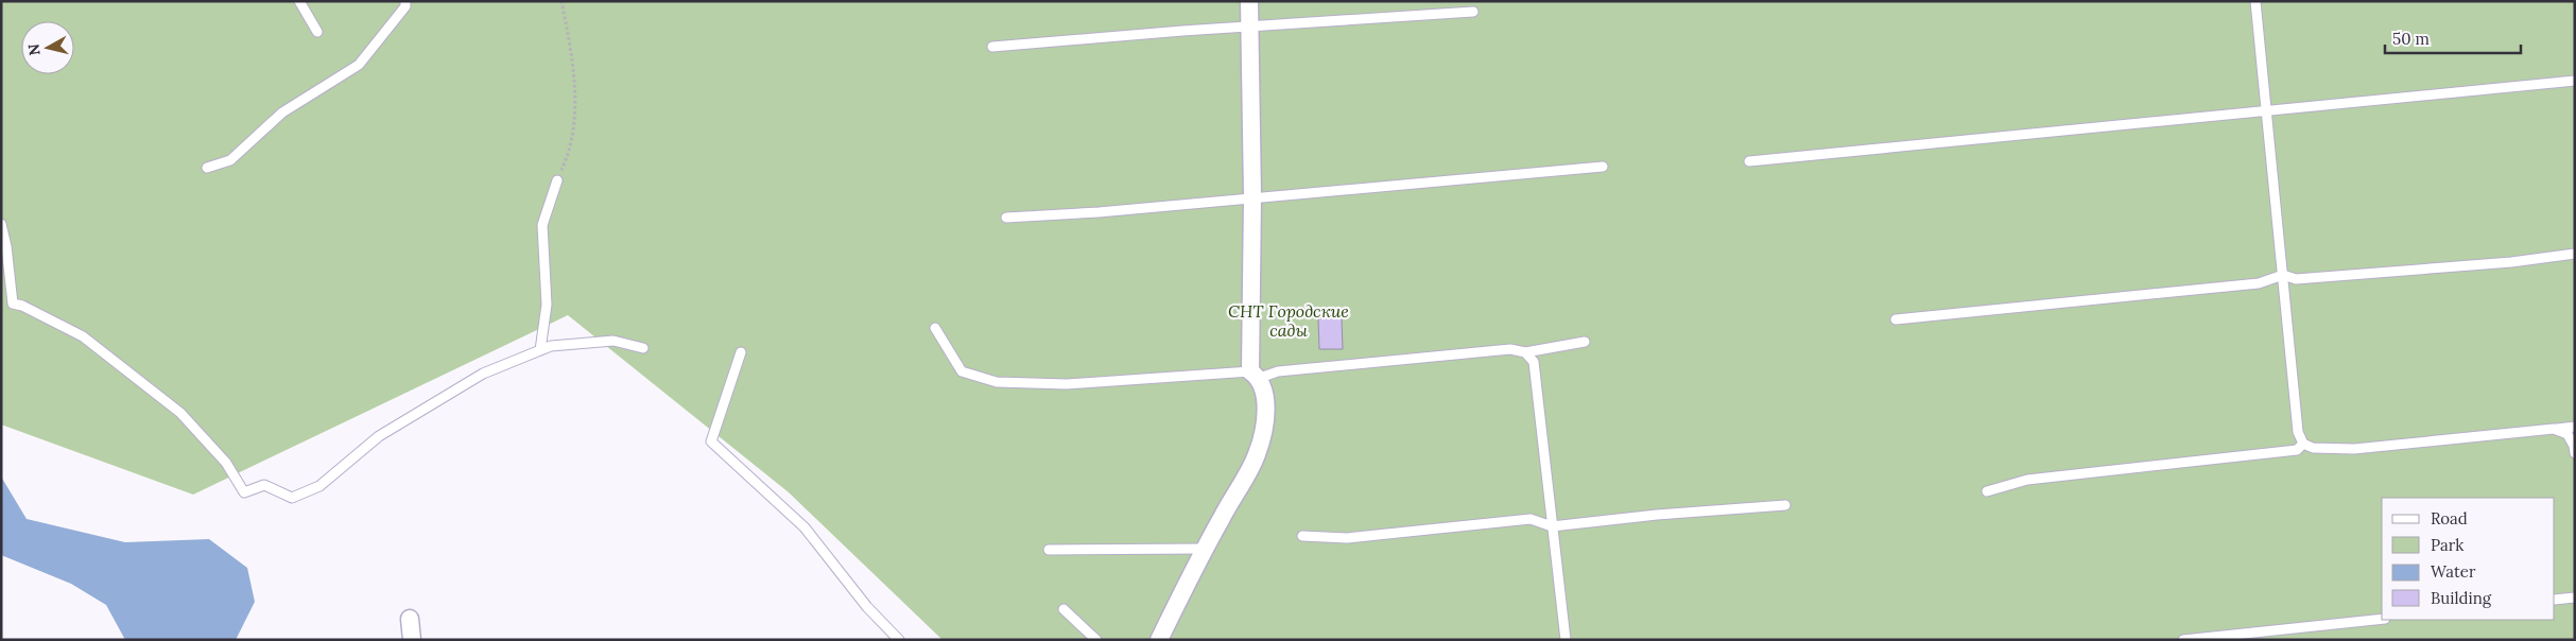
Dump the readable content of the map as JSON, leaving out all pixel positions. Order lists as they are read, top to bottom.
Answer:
{
  "parks": ["СНТ Городские сады"],
  "legend": [
    "Road",
    "Park",
    "Water",
    "Building"
  ],
  "scale_bar": "50 m",
  "north": "left"
}
